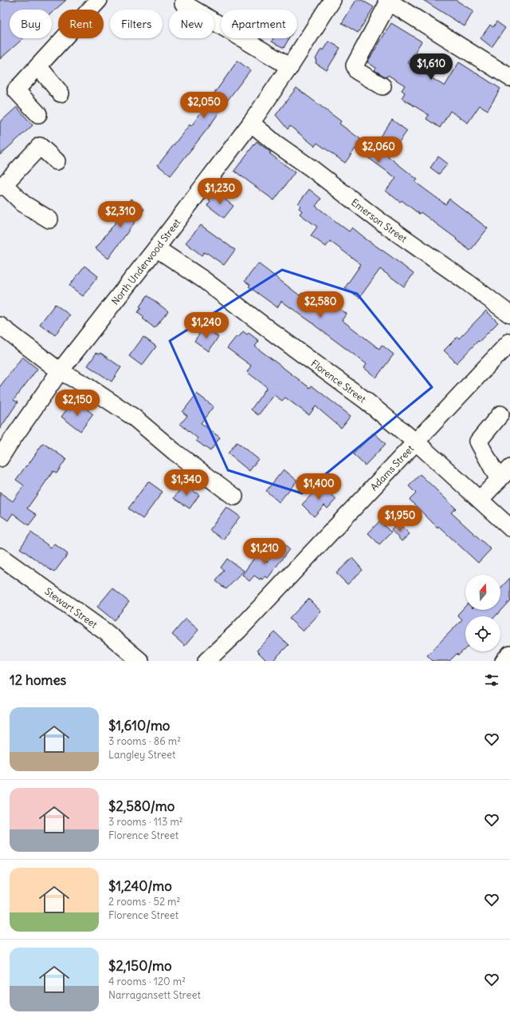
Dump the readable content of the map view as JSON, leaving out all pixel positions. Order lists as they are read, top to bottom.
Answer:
{
  "streets": {
    "street": [
      "Emerson Street",
      "North Underwood Street",
      "Florence Street",
      "Adams Street",
      "Stewart Street"
    ]
  },
  "crossings": [
    ["Emerson Street", "North Underwood Street"],
    ["North Underwood Street", "Florence Street"],
    ["Florence Street", "Adams Street"]
  ],
  "north": "top",
  "page": {
    "chip": [
      "Buy",
      "Rent",
      "Filters",
      "New",
      "Apartment"
    ],
    "price": [
      "$1,610",
      "$2,050",
      "$2,060",
      "$1,230",
      "$2,310",
      "$2,580",
      "$1,240",
      "$2,150",
      "$1,340",
      "$1,400",
      "$1,950",
      "$1,210"
    ],
    "heading": "12 homes",
    "list": [
      {
        "name": "$1,610/mo",
        "note": "3 rooms · 86 m² · Langley Street"
      },
      {
        "name": "$2,580/mo",
        "note": "3 rooms · 113 m² · Florence Street"
      },
      {
        "name": "$1,240/mo",
        "note": "2 rooms · 52 m² · Florence Street"
      },
      {
        "name": "$2,150/mo",
        "note": "4 rooms · 120 m² · Narragansett Street"
      }
    ]
  }
}
